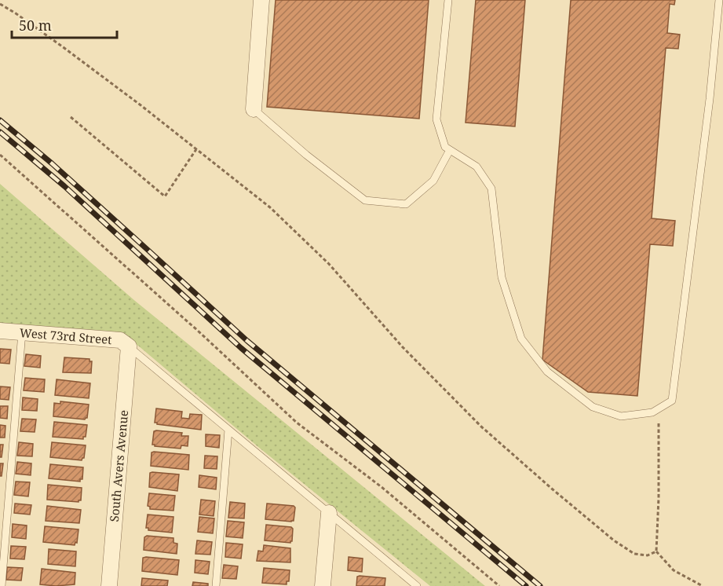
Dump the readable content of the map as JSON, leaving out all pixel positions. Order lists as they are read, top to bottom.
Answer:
{
  "streets": {
    "street": ["West 73rd Street", "South Avers Avenue"]
  },
  "crossings": [
    ["West 73rd Street", "South Avers Avenue"]
  ],
  "scale_bar": "50 m"
}
